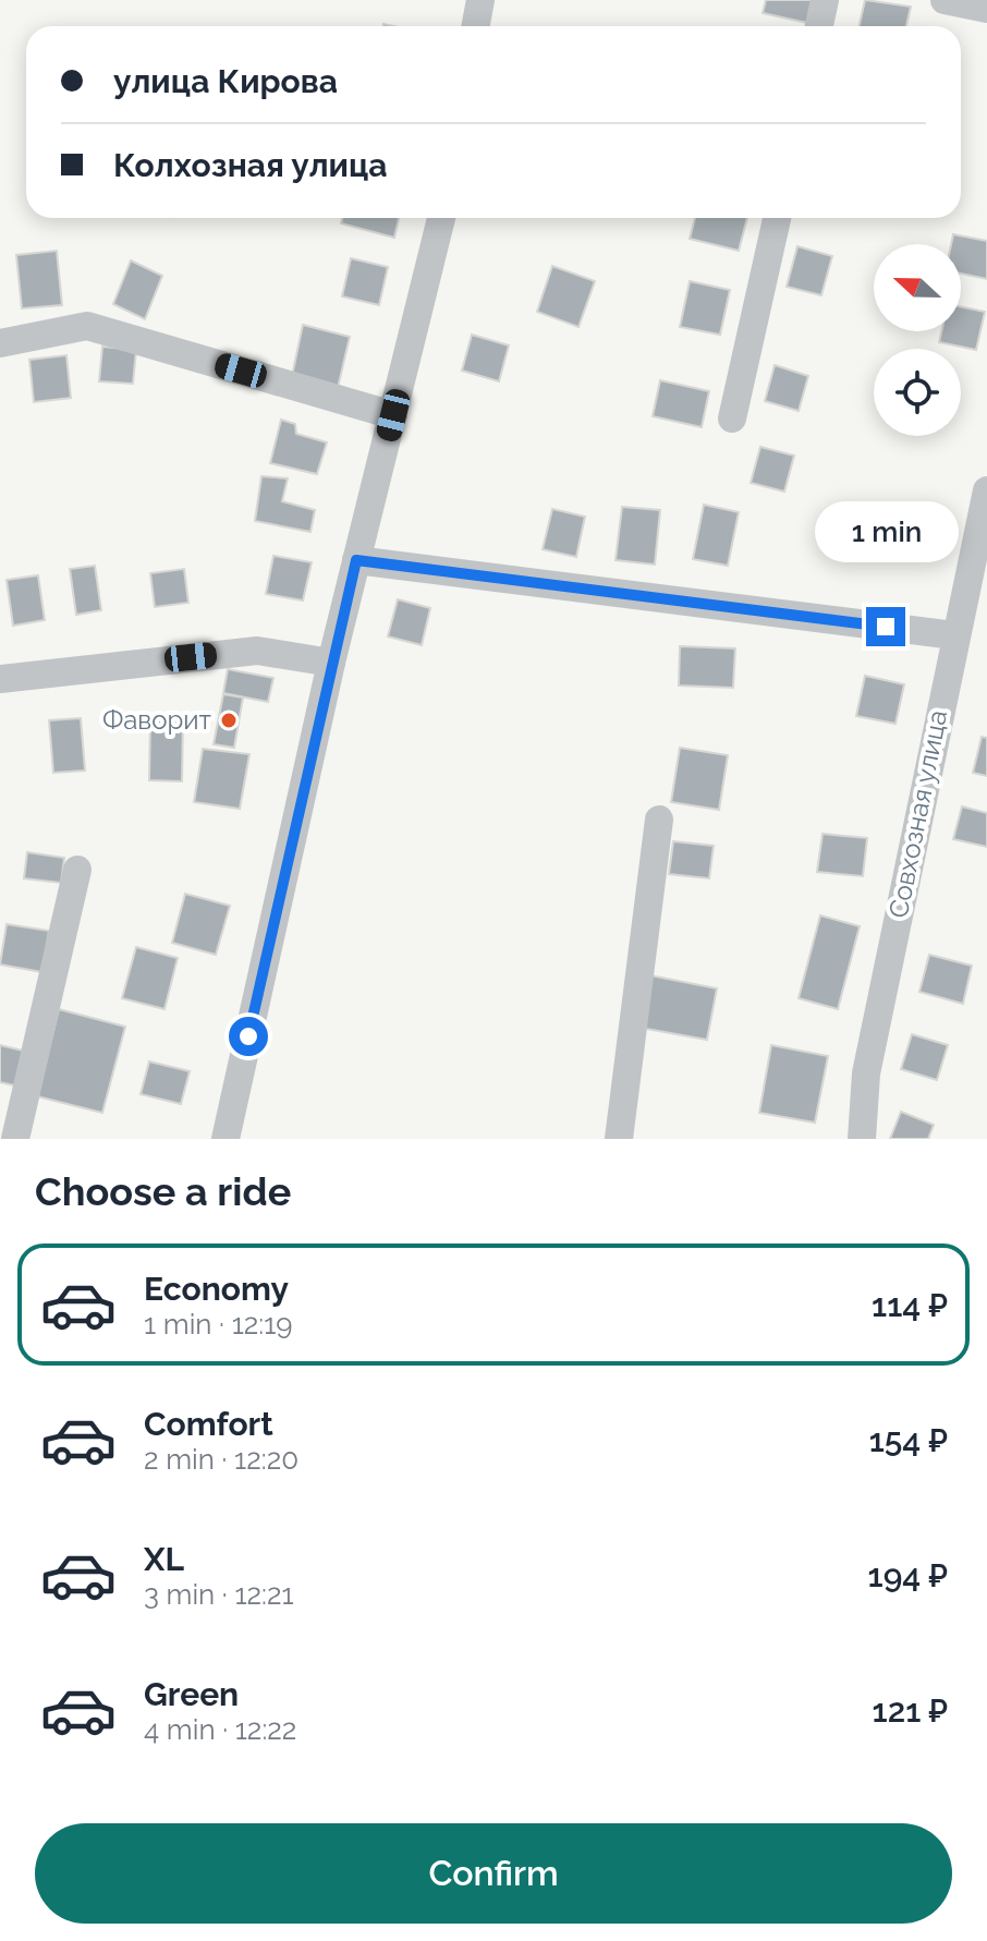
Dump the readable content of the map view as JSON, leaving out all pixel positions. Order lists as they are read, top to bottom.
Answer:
{
  "streets": {
    "street": ["Совхозная улица"]
  },
  "places": ["Фаворит"],
  "north": "left",
  "page": {
    "banner": ["улица Кирова", "Колхозная улица"],
    "bubble": "1 min",
    "heading": "Choose a ride",
    "list": [
      {
        "name": "Economy",
        "note": "1 min · 12:19",
        "value": "114 ₽"
      },
      {
        "name": "Comfort",
        "note": "2 min · 12:20",
        "value": "154 ₽"
      },
      {
        "name": "XL",
        "note": "3 min · 12:21",
        "value": "194 ₽"
      },
      {
        "name": "Green",
        "note": "4 min · 12:22",
        "value": "121 ₽"
      }
    ],
    "buttons": "Confirm"
  }
}
